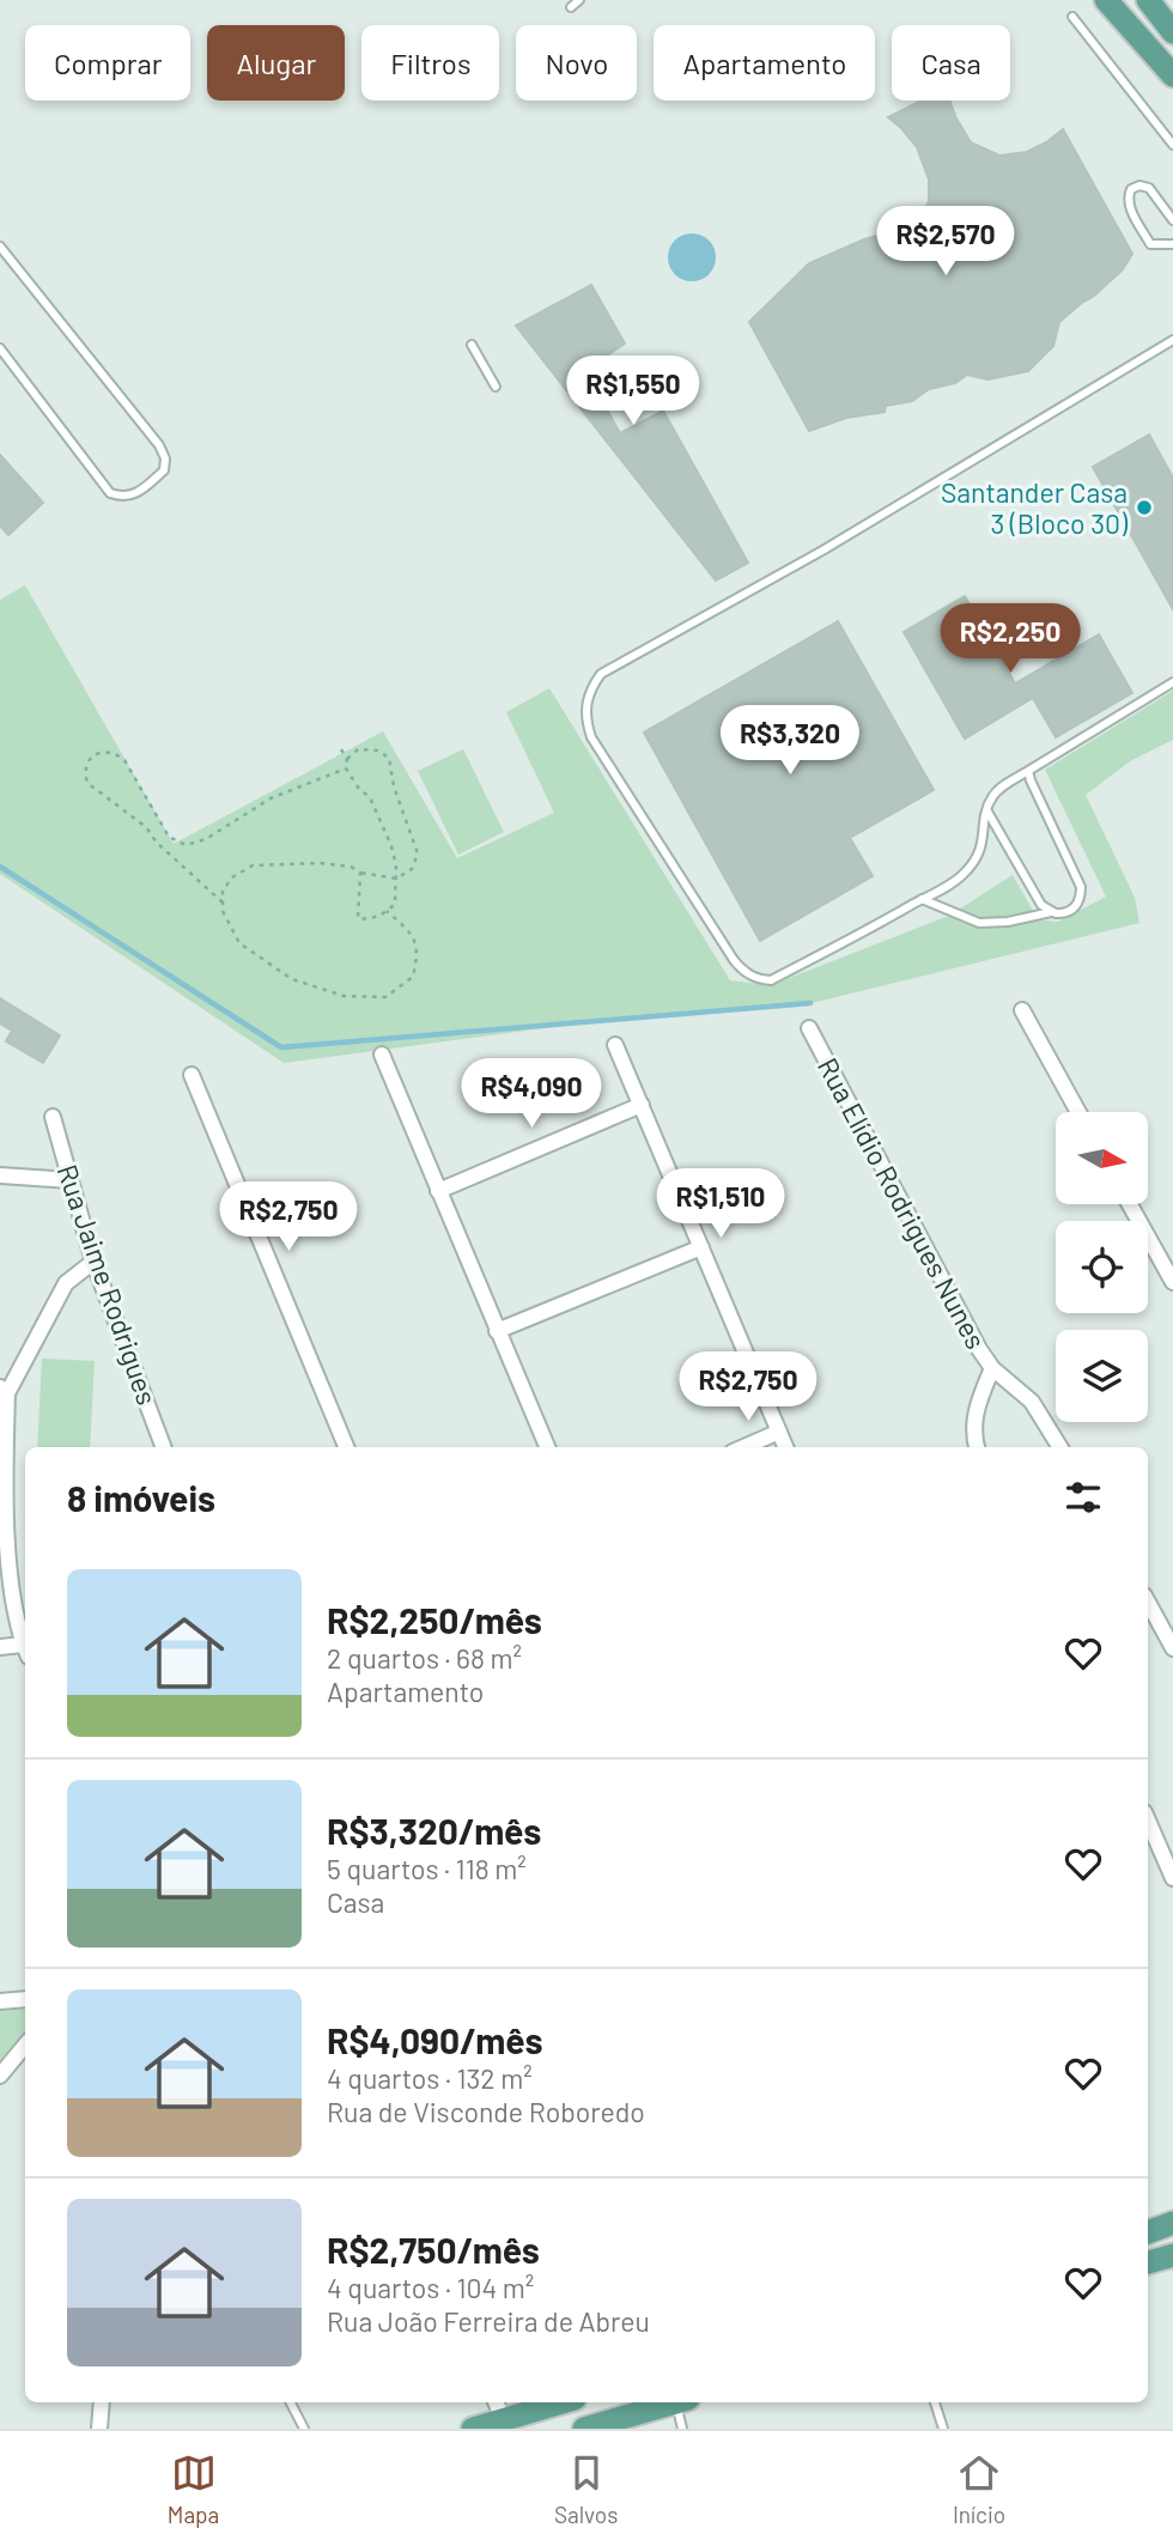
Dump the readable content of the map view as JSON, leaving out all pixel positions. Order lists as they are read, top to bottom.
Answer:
{
  "streets": {
    "street": ["Rua Elídio Rodrigues Nunes", "Rua Jaime Rodrigues"]
  },
  "places": ["Santander Casa 3 (Bloco 30)"],
  "north": "right",
  "page": {
    "chip": [
      "Comprar",
      "Alugar",
      "Filtros",
      "Novo",
      "Apartamento",
      "Casa"
    ],
    "price": [
      "R$2,570",
      "R$1,550",
      "R$2,250",
      "R$3,320",
      "R$4,090",
      "R$1,510",
      "R$2,750",
      "R$2,750"
    ],
    "heading": "8 imóveis",
    "list": [
      {
        "name": "R$2,250/mês",
        "note": "2 quartos · 68 m² · Apartamento"
      },
      {
        "name": "R$3,320/mês",
        "note": "5 quartos · 118 m² · Casa"
      },
      {
        "name": "R$4,090/mês",
        "note": "4 quartos · 132 m² · Rua de Visconde Roboredo"
      },
      {
        "name": "R$2,750/mês",
        "note": "4 quartos · 104 m² · Rua João Ferreira de Abreu"
      }
    ],
    "tabs": ["Mapa", "Salvos", "Início"]
  }
}
